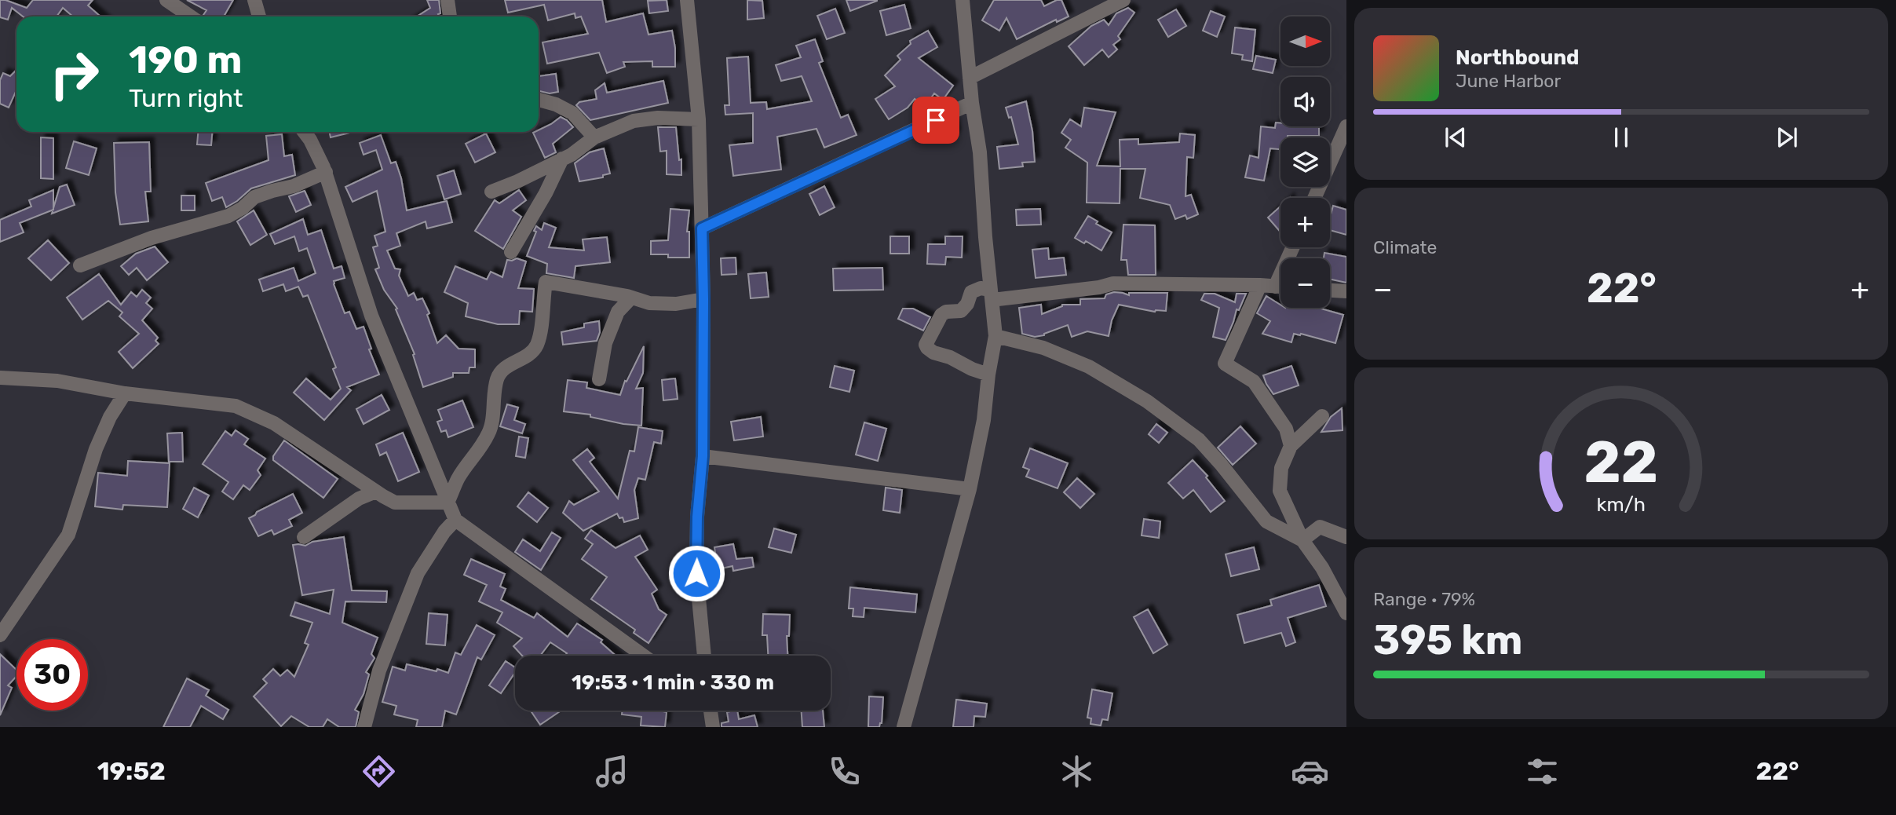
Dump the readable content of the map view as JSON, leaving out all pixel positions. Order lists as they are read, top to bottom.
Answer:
{
  "north": "right",
  "page": {
    "map_buttons": ["+", "−"],
    "turn": ["190 m", "Turn right"],
    "song": ["Northbound", "June Harbor"],
    "tile": [
      "Climate",
      ["Range · 79%", "395 km"]
    ],
    "heat": ["−", "22°", "+"],
    "limit": "30",
    "trip": "19:53 · 1 min · 330 m",
    "tabs": ["19:52", "22°"],
    "gauge": ["22", "km/h"]
  }
}
